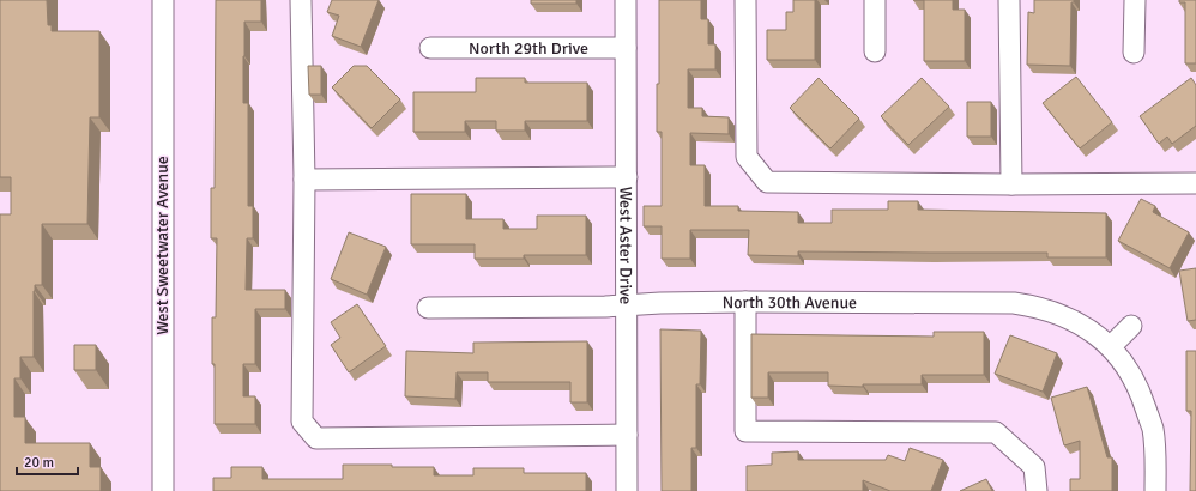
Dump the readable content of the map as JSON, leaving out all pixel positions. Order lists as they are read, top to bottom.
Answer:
{
  "streets": {
    "street": [
      "North 29th Drive",
      "West Sweetwater Avenue",
      "West Aster Drive",
      "North 30th Avenue"
    ]
  },
  "crossings": [
    ["North 29th Drive", "West Aster Drive"],
    ["West Aster Drive", "North 30th Avenue"]
  ],
  "scale_bar": "20 m"
}
